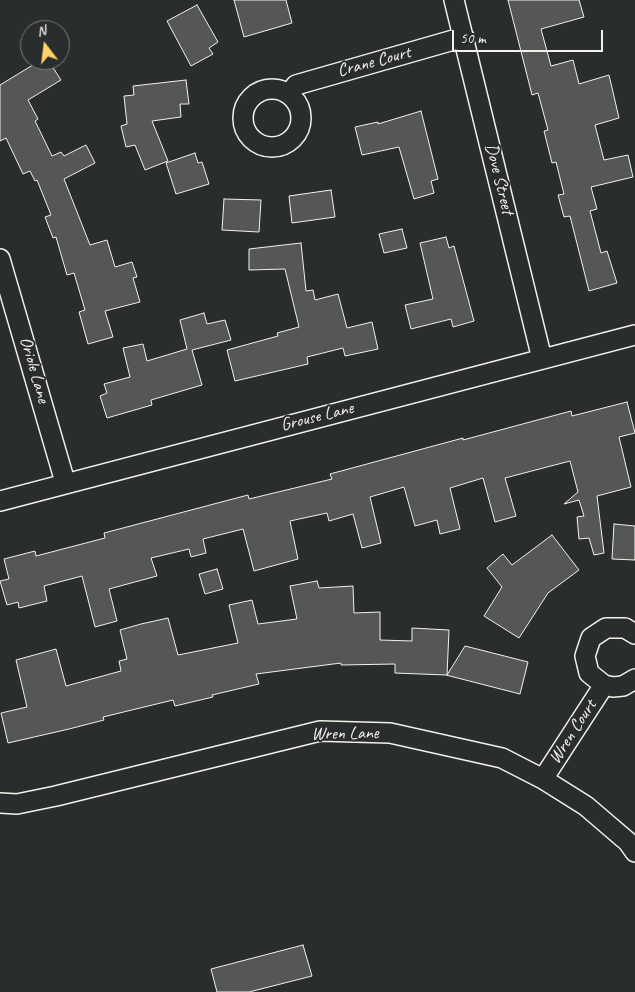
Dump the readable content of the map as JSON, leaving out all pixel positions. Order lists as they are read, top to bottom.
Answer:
{
  "streets": {
    "street": [
      "Crane Court",
      "Dove Street",
      "Oriole Lane",
      "Grouse Lane",
      "Wren Court",
      "Wren Lane"
    ]
  },
  "crossings": [
    ["Crane Court", "Dove Street"],
    ["Dove Street", "Grouse Lane"],
    ["Oriole Lane", "Grouse Lane"],
    ["Wren Court", "Wren Lane"]
  ],
  "scale_bar": "50 m",
  "north": "top"
}
